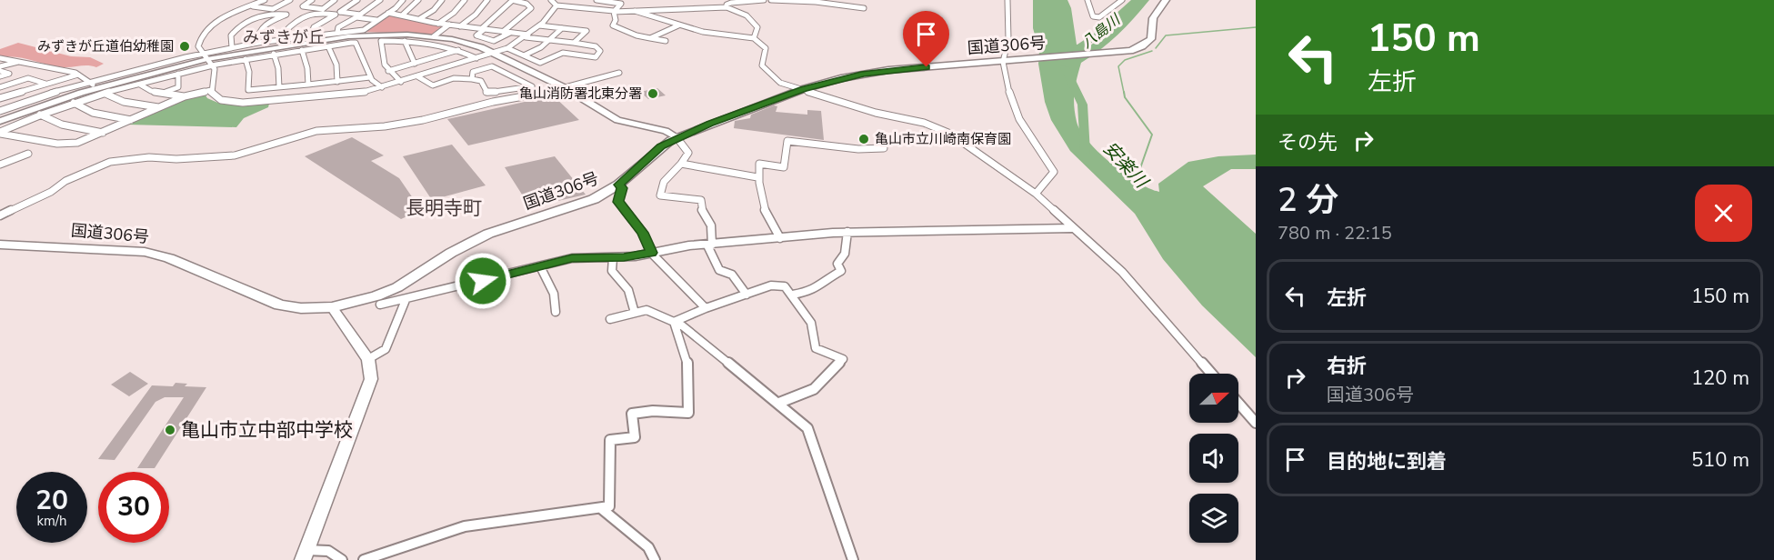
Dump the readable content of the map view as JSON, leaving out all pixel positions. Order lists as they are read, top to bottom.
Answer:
{
  "streets": {
    "highway": ["国道306号"]
  },
  "districts": ["みずきが丘", "長明寺町"],
  "water": ["八島川", "安楽川"],
  "places": [
    "みずきが丘道伯幼稚園",
    "亀山消防署北東分署",
    "亀山市立川崎南保育園",
    "亀山市立中部中学校"
  ],
  "north": "right",
  "page": {
    "turn": ["150 m", "左折"],
    "then": "その先",
    "heading": ["2 分", "780 m · 22:15"],
    "list": [
      {
        "name": "左折",
        "value": "150 m"
      },
      {
        "name": "右折",
        "note": "国道306号",
        "value": "120 m"
      },
      {
        "name": "目的地に到着",
        "value": "510 m"
      }
    ],
    "speed": "20 km/h",
    "limit": "30"
  }
}
